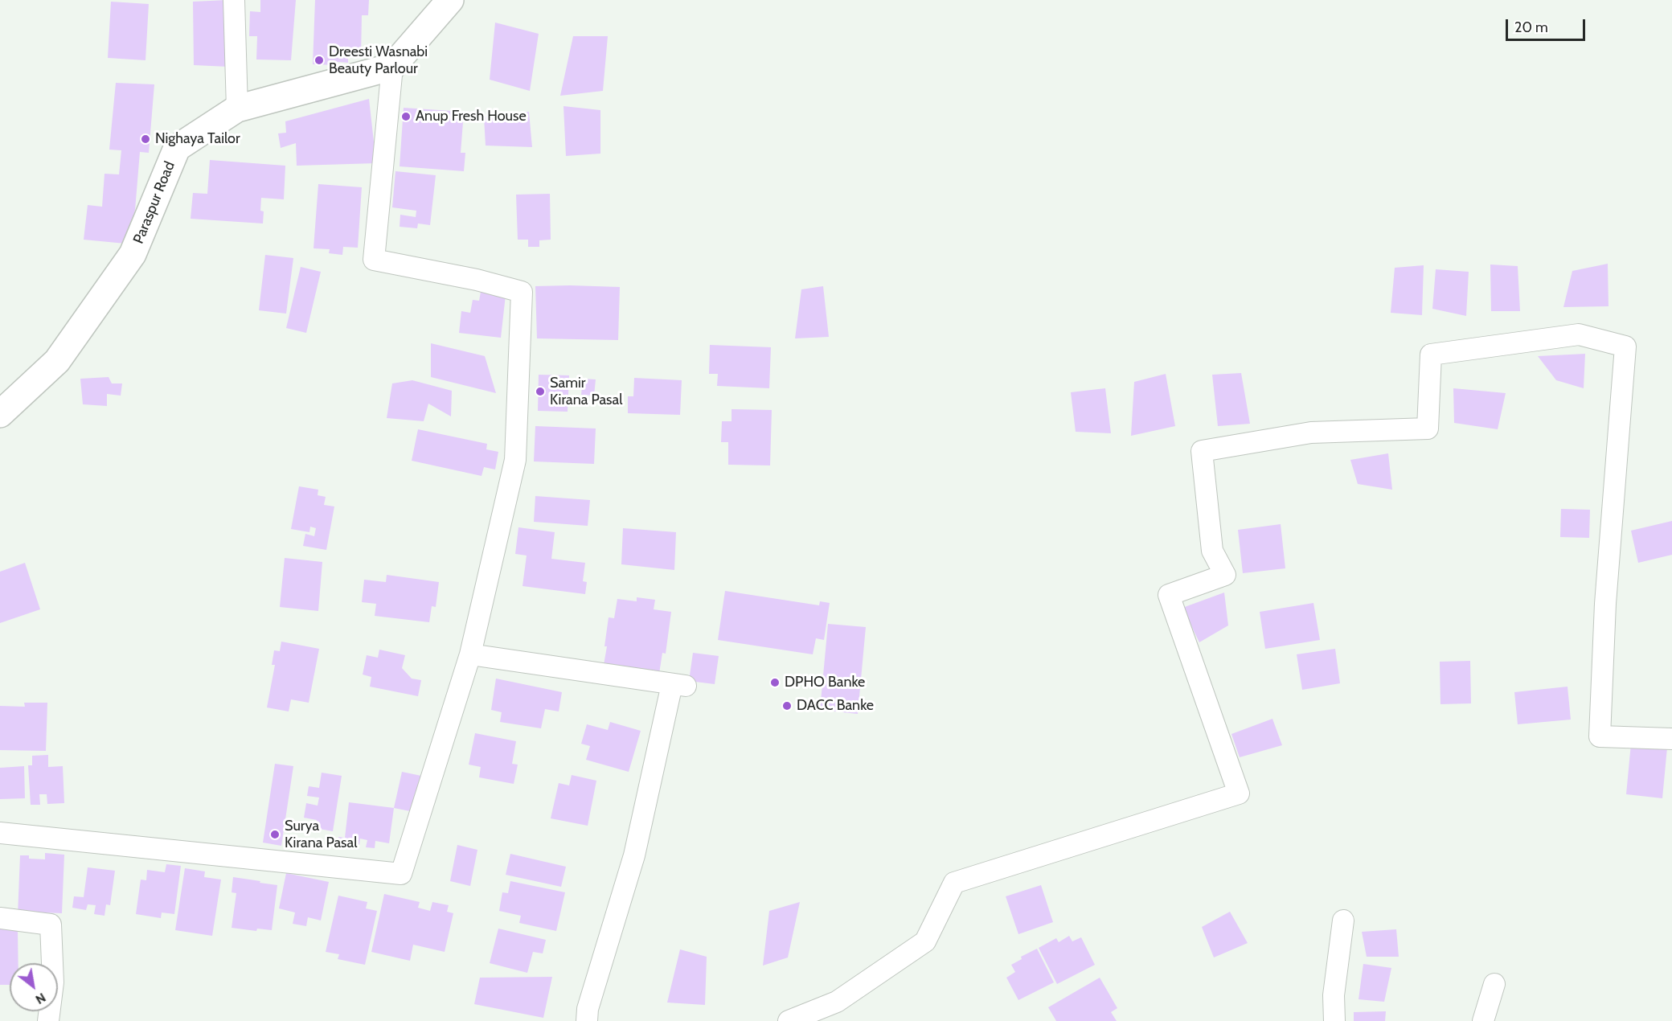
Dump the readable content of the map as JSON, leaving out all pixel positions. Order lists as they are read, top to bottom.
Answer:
{
  "streets": {
    "street": ["Paraspur Road"]
  },
  "places": [
    "Dreesti Wasnabi Beauty Parlour",
    "Anup Fresh House",
    "Nighaya Tailor",
    "Samir Kirana Pasal",
    "DPHO Banke",
    "DACC Banke",
    "Surya Kirana Pasal"
  ],
  "scale_bar": "20 m",
  "north": "bottom right"
}
